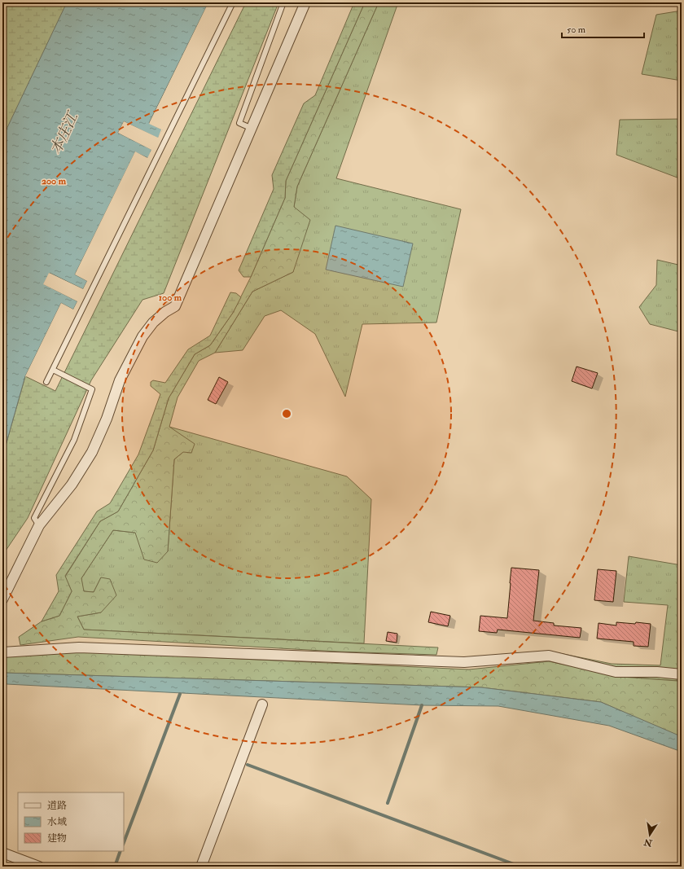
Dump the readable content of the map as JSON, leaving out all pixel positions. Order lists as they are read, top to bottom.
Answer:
{
  "water": ["本庄江"],
  "legend": ["道路", "水域", "建物"],
  "scale_bar": "50 m",
  "north": "bottom",
  "rings": ["200 m", "100 m"]
}
